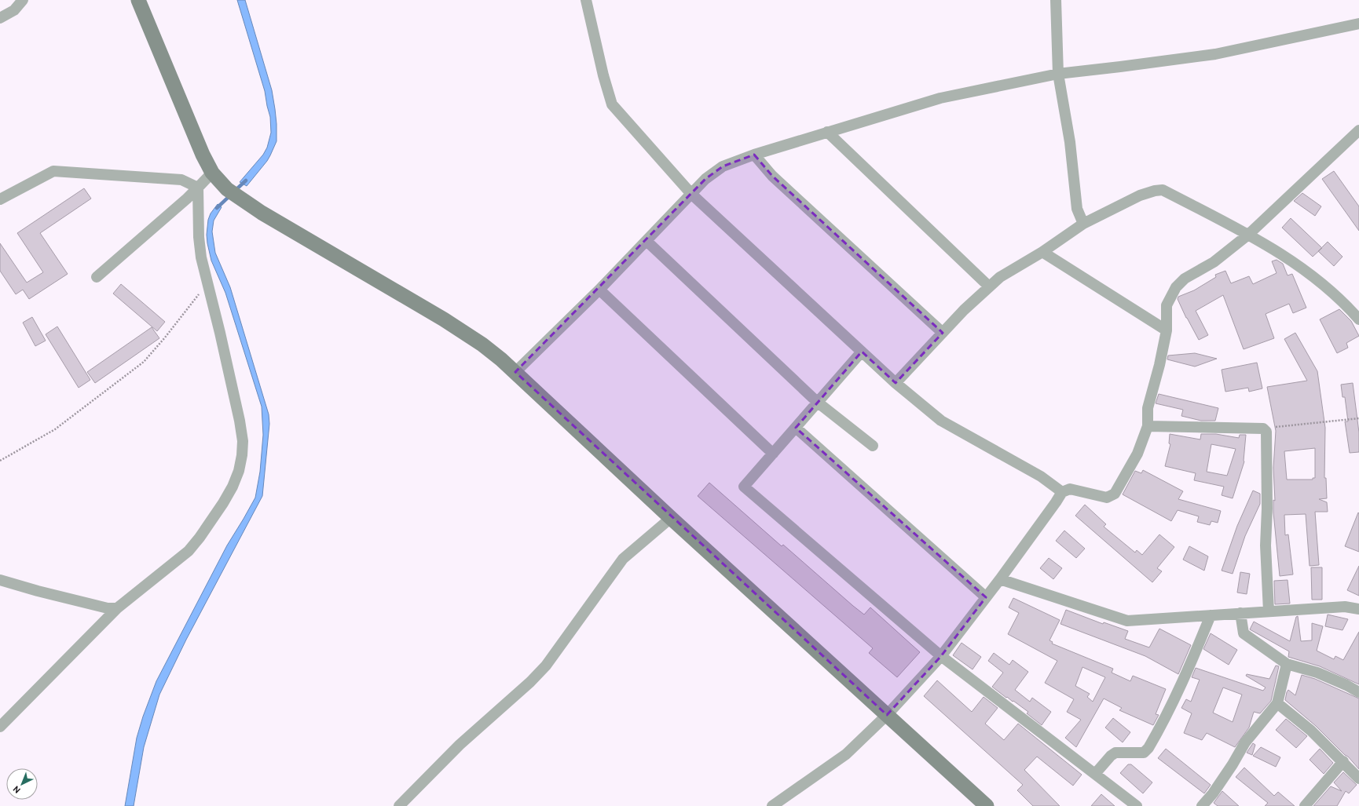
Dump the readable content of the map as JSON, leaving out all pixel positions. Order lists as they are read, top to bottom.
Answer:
{
  "north": "bottom left"
}
